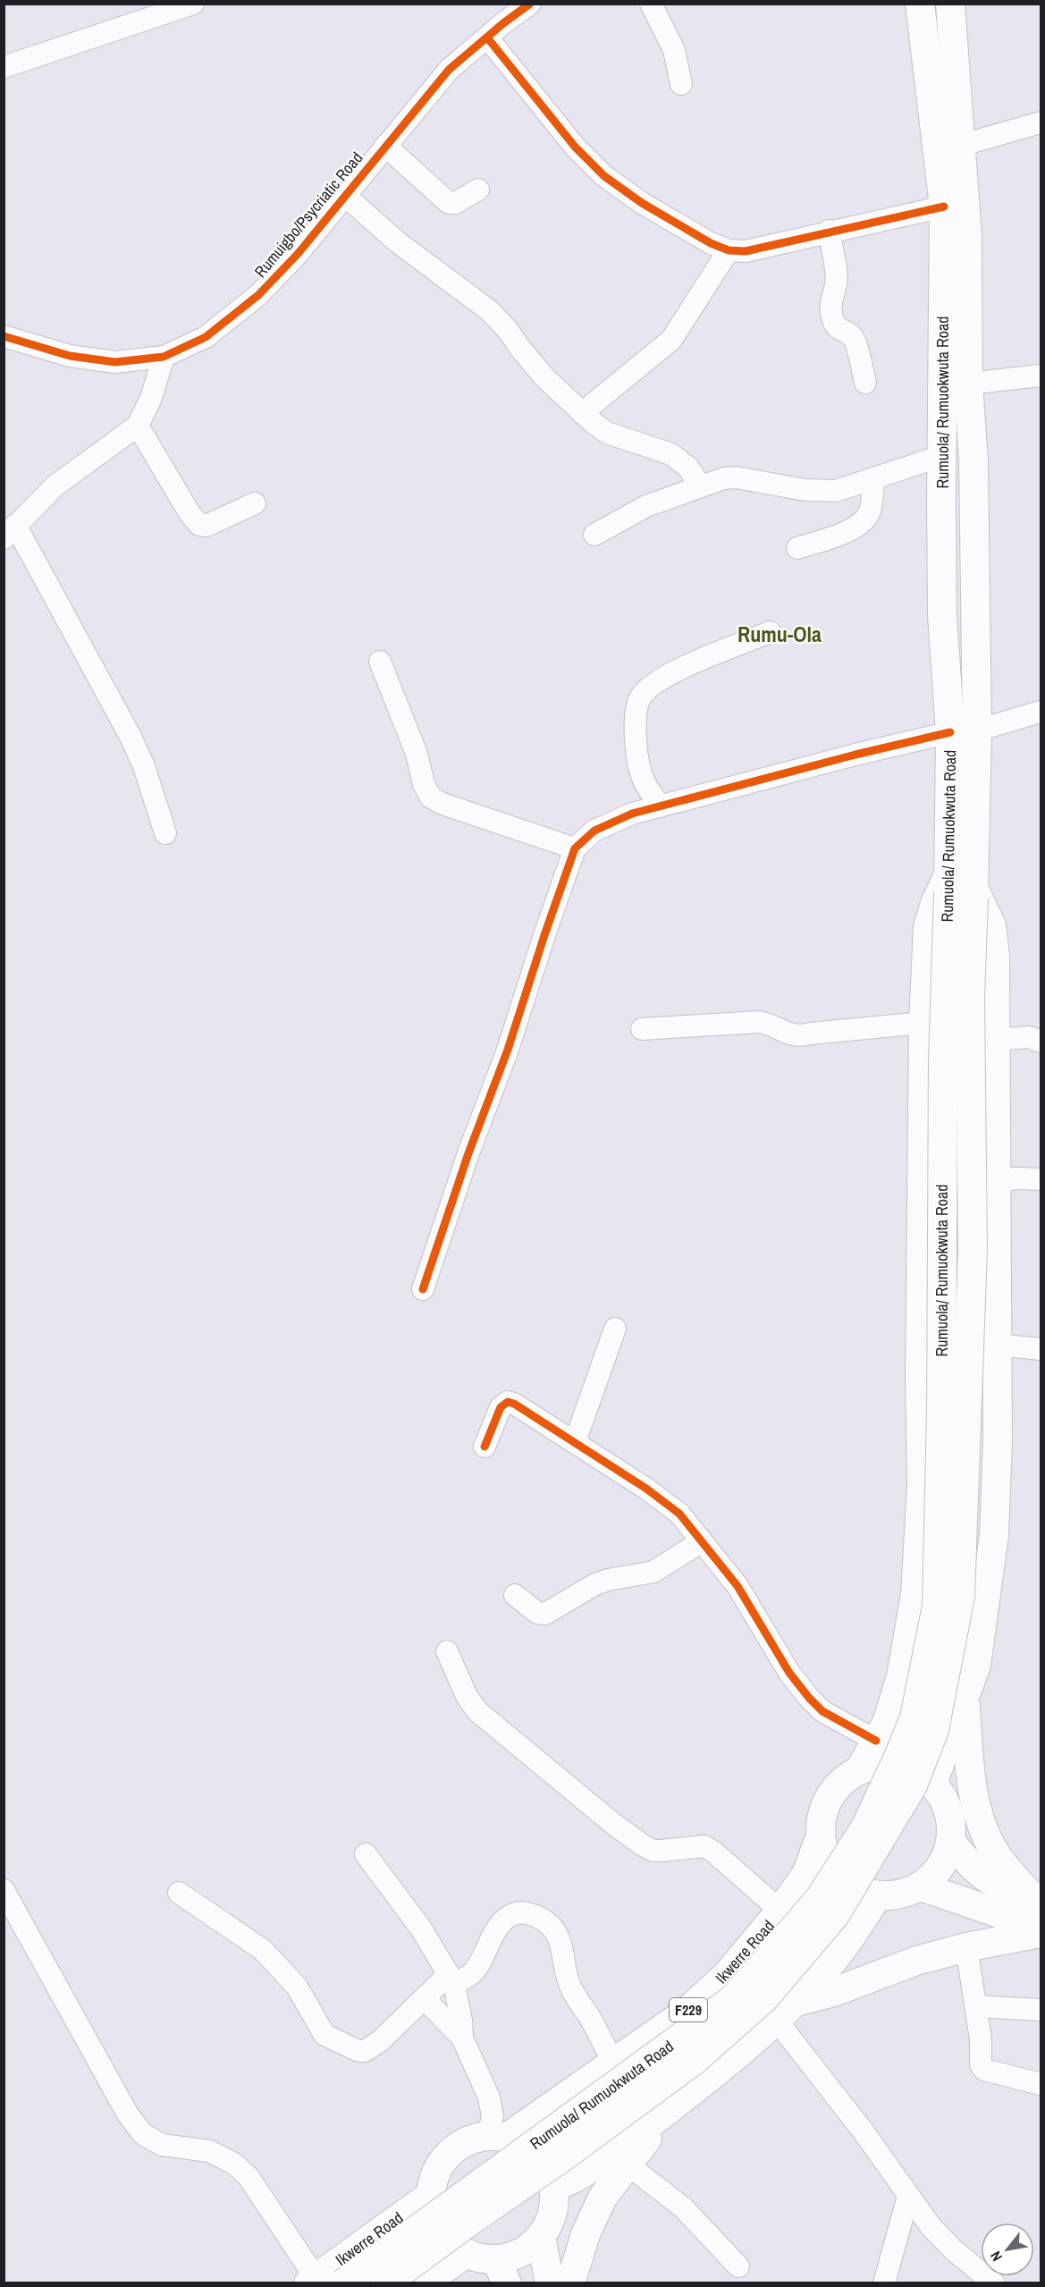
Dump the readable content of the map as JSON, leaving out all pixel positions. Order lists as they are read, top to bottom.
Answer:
{
  "streets": {
    "main road": ["Rumuola/ Rumuokwuta Road", "Ikwerre Road", "F229"],
    "street": ["Rumuigbo/Psycriatic Road"]
  },
  "crossings": [
    ["Ikwerre Road", "F229"]
  ],
  "districts": ["Rumu-Ola"],
  "north": "bottom left"
}
